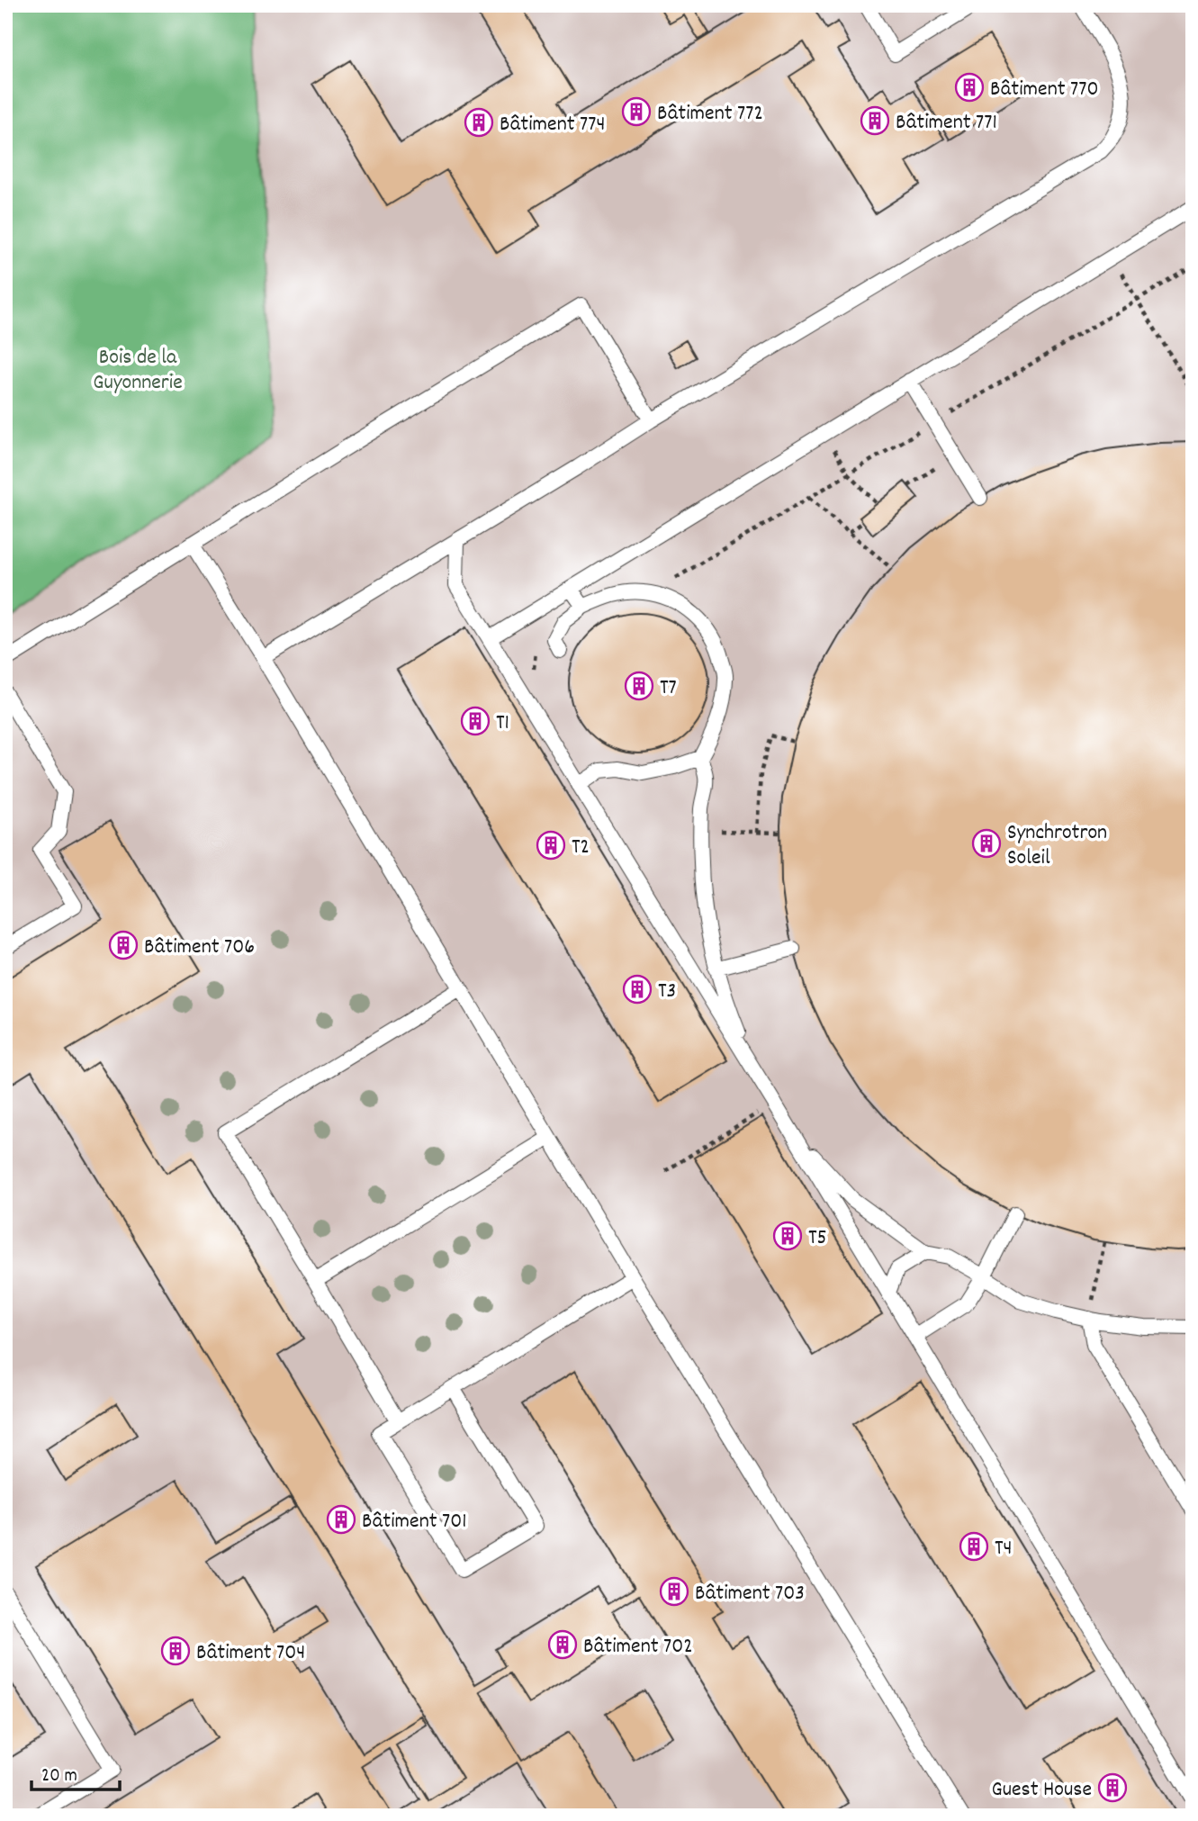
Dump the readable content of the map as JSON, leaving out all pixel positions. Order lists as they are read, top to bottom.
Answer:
{
  "parks": ["Bois de la Guyonnerie"],
  "places": {
    "building": [
      "Bâtiment 770",
      "Bâtiment 772",
      "Bâtiment 771",
      "Bâtiment 774",
      "T7",
      "T1",
      "Synchrotron Soleil",
      "T2",
      "Bâtiment 706",
      "T3",
      "T5",
      "Bâtiment 701",
      "T4",
      "Bâtiment 703",
      "Bâtiment 702",
      "Bâtiment 704",
      "Guest House"
    ]
  },
  "scale_bar": "20 m"
}
